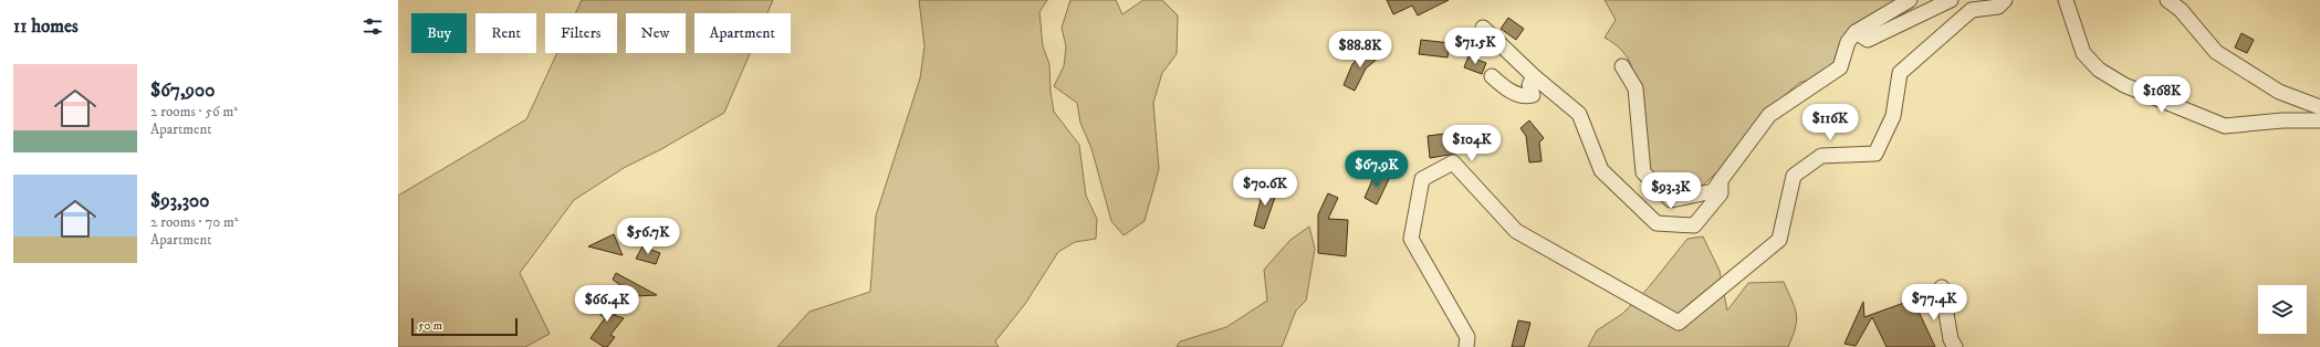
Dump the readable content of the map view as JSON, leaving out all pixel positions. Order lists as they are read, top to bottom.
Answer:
{
  "scale_bar": "50 m",
  "page": {
    "heading": "11 homes",
    "chip": [
      "Buy",
      "Rent",
      "Filters",
      "New",
      "Apartment"
    ],
    "price": [
      "$71.5K",
      "$88.8K",
      "$168K",
      "$116K",
      "$104K",
      "$67.9K",
      "$70.6K",
      "$93.3K",
      "$56.7K",
      "$77.4K",
      "$66.4K"
    ],
    "list": [
      {
        "name": "$67,900",
        "note": "2 rooms · 56 m² · Apartment"
      },
      {
        "name": "$93,300",
        "note": "2 rooms · 70 m² · Apartment"
      }
    ],
    "scale": "50 m"
  }
}
